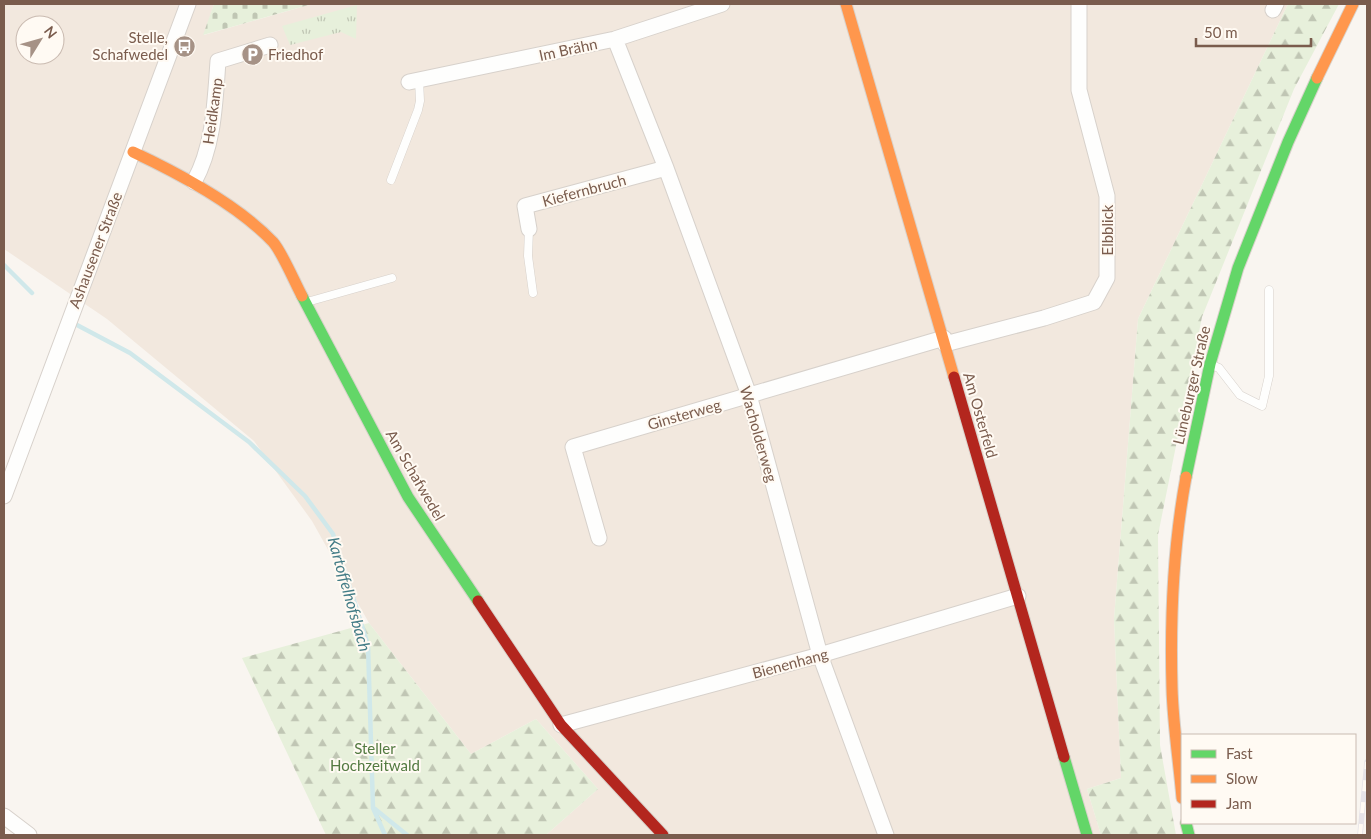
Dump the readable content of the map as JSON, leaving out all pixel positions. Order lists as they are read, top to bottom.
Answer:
{
  "streets": {
    "street": [
      "Im Brähn",
      "Heidkamp",
      "Kiefernbruch",
      "Elbblick",
      "Ashausener Straße",
      "Lüneburger Straße",
      "Ginsterweg",
      "Am Osterfeld",
      "Wacholderweg",
      "Am Schafwedel",
      "Bienenhang"
    ]
  },
  "crossings": [
    ["Im Brähn", "Wacholderweg"],
    ["Heidkamp", "Am Schafwedel"],
    ["Kiefernbruch", "Wacholderweg"],
    ["Elbblick", "Ginsterweg"],
    ["Elbblick", "Am Osterfeld"],
    ["Ashausener Straße", "Am Schafwedel"],
    ["Ginsterweg", "Am Osterfeld"],
    ["Ginsterweg", "Wacholderweg"],
    ["Am Osterfeld", "Bienenhang"],
    ["Wacholderweg", "Bienenhang"],
    ["Am Schafwedel", "Bienenhang"]
  ],
  "water": ["Kartoffelhofsbach"],
  "parks": ["Steller Hochzeitwald"],
  "places": {
    "bus stop": ["Stelle, Schafwedel"],
    "parking": ["Friedhof"]
  },
  "legend": ["Fast", "Slow", "Jam"],
  "scale_bar": "50 m",
  "north": "top right"
}
